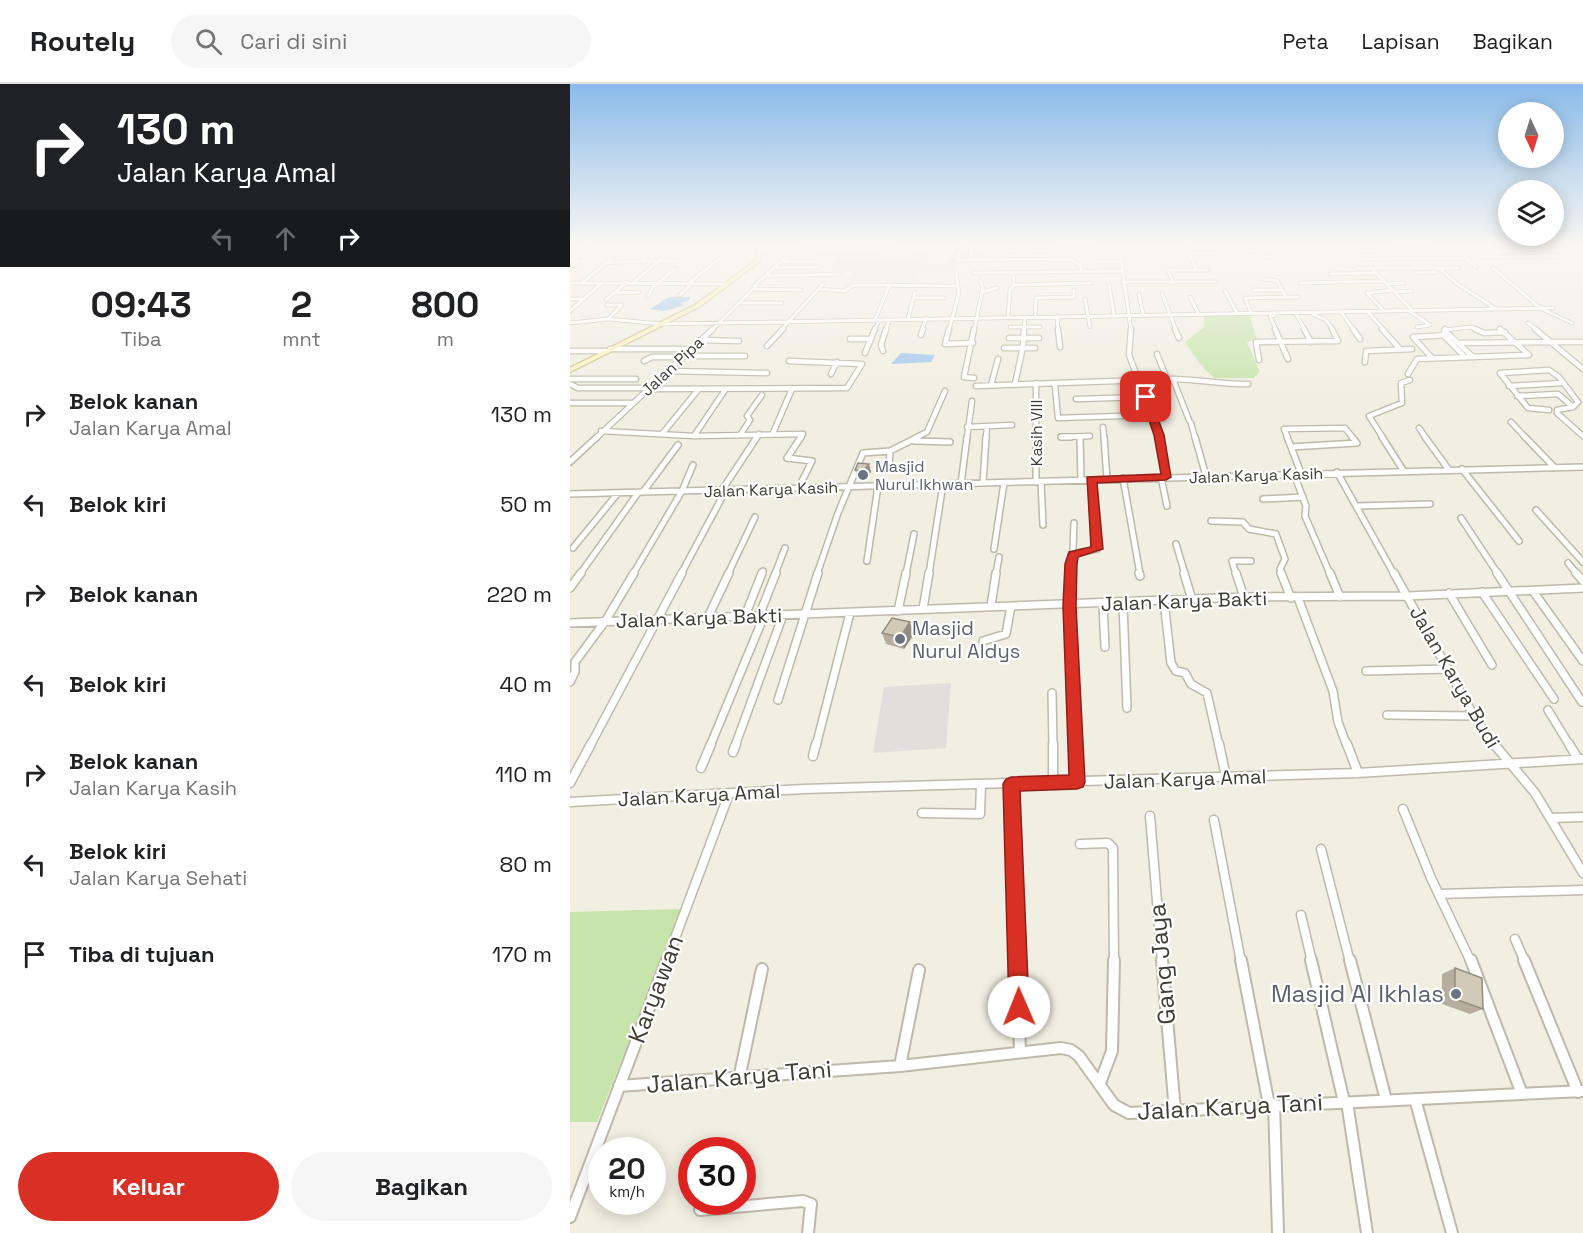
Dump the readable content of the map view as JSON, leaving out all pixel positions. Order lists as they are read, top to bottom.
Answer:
{
  "streets": {
    "street": [
      "Jalan Pipa",
      "Kasih VIII",
      "Jalan Karya Kasih",
      "Jalan Karya Bakti",
      "Jalan Karya Budi",
      "Jalan Karya Amal",
      "Gang Jaya",
      "Karyawan",
      "Jalan Karya Tani"
    ]
  },
  "crossings": [
    ["Kasih VIII", "Jalan Karya Kasih"],
    ["Jalan Karya Kasih", "Jalan Karya Budi"],
    ["Jalan Karya Bakti", "Jalan Karya Budi"],
    ["Jalan Karya Budi", "Jalan Karya Amal"],
    ["Jalan Karya Amal", "Karyawan"],
    ["Gang Jaya", "Jalan Karya Tani"],
    ["Karyawan", "Jalan Karya Tani"]
  ],
  "places": ["Masjid Nurul Ikhwan", "Masjid Nurul Aldys", "Masjid Al Ikhlas"],
  "north": "bottom",
  "page": {
    "header": "Routely",
    "search": "Cari di sini",
    "nav": ["Peta", "Lapisan", "Bagikan"],
    "turn": ["130 m", "Jalan Karya Amal"],
    "eta": [
      "09:43",
      "Tiba",
      "2",
      "mnt",
      "800",
      "m"
    ],
    "list": [
      {
        "name": "Belok kanan",
        "note": "Jalan Karya Amal",
        "value": "130 m"
      },
      {
        "name": "Belok kiri",
        "value": "50 m"
      },
      {
        "name": "Belok kanan",
        "value": "220 m"
      },
      {
        "name": "Belok kiri",
        "value": "40 m"
      },
      {
        "name": "Belok kanan",
        "note": "Jalan Karya Kasih",
        "value": "110 m"
      },
      {
        "name": "Belok kiri",
        "note": "Jalan Karya Sehati",
        "value": "80 m"
      },
      {
        "name": "Tiba di tujuan",
        "value": "170 m"
      }
    ],
    "speed": "20 km/h",
    "limit": "30",
    "buttons": ["Keluar", "Bagikan"]
  }
}
